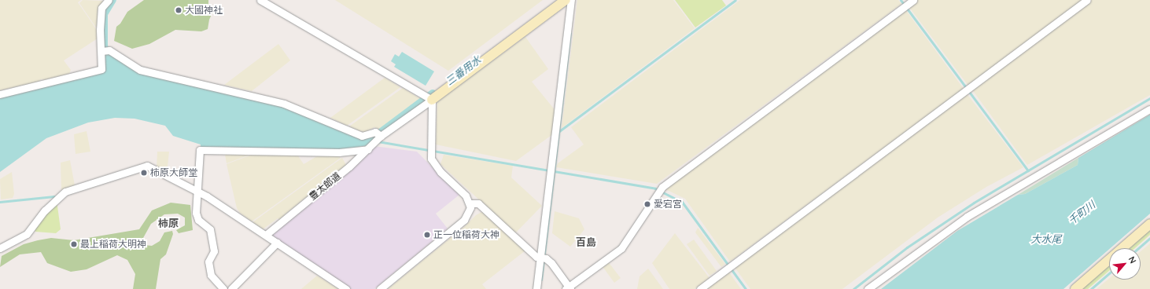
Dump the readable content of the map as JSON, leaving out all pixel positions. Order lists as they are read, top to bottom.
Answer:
{
  "streets": {
    "street": ["豊太郎道"]
  },
  "districts": ["柿原", "百島"],
  "water": ["三番用水", "千町川", "大水尾"],
  "places": [
    "大國神社",
    "柿原大師堂",
    "愛宕宮",
    "正一位稲荷大神",
    "最上稲荷大明神"
  ],
  "north": "top right"
}
